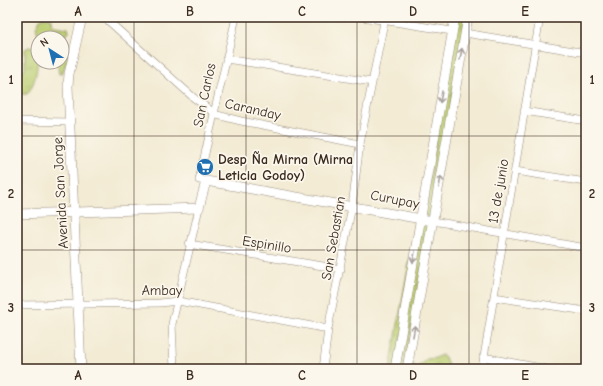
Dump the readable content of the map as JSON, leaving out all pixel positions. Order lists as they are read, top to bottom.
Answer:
{
  "streets": {
    "street": [
      "San Carlos",
      "Caranday",
      "13 de junio",
      "Avenida San Jorge",
      "Curupay",
      "San Sebastian",
      "Espinillo",
      "Ambay"
    ]
  },
  "crossings": [
    ["San Carlos", "Caranday"],
    ["San Carlos", "Curupay"],
    ["San Carlos", "Espinillo"],
    ["San Carlos", "Ambay"],
    ["Caranday", "San Sebastian"],
    ["13 de junio", "Curupay"],
    ["Avenida San Jorge", "Ambay"],
    ["Curupay", "San Sebastian"],
    ["San Sebastian", "Espinillo"],
    ["San Sebastian", "Ambay"]
  ],
  "places": {
    "supermarket": ["Desp Ña Mirna (Mirna Leticia Godoy)"]
  },
  "north": "top left",
  "grid": {
    "columns": [
      "A",
      "B",
      "C",
      "D",
      "E"
    ],
    "rows": ["1", "2", "3"]
  }
}
